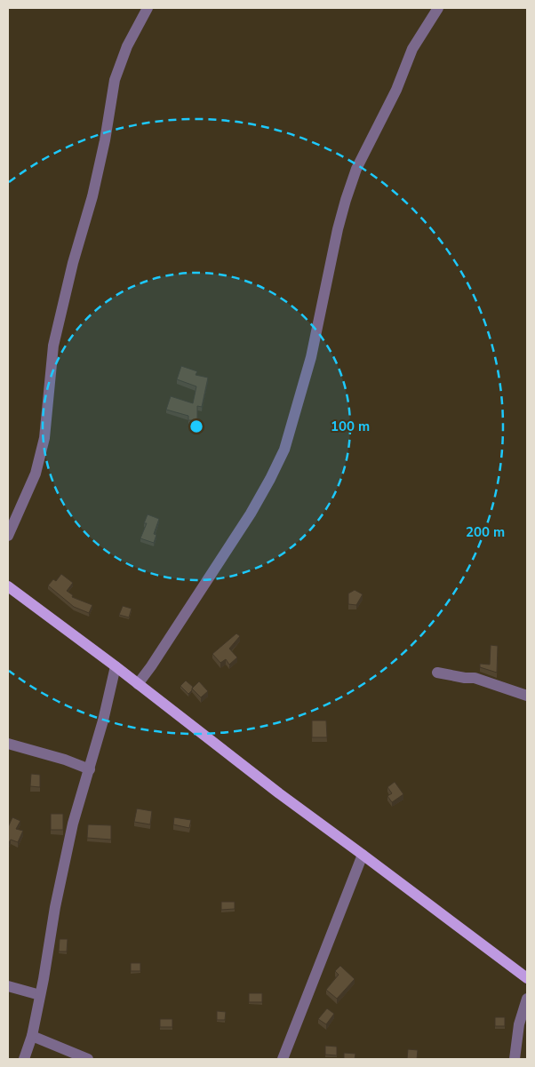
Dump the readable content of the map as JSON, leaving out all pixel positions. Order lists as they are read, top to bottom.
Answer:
{
  "rings": ["100 m", "200 m"]
}
